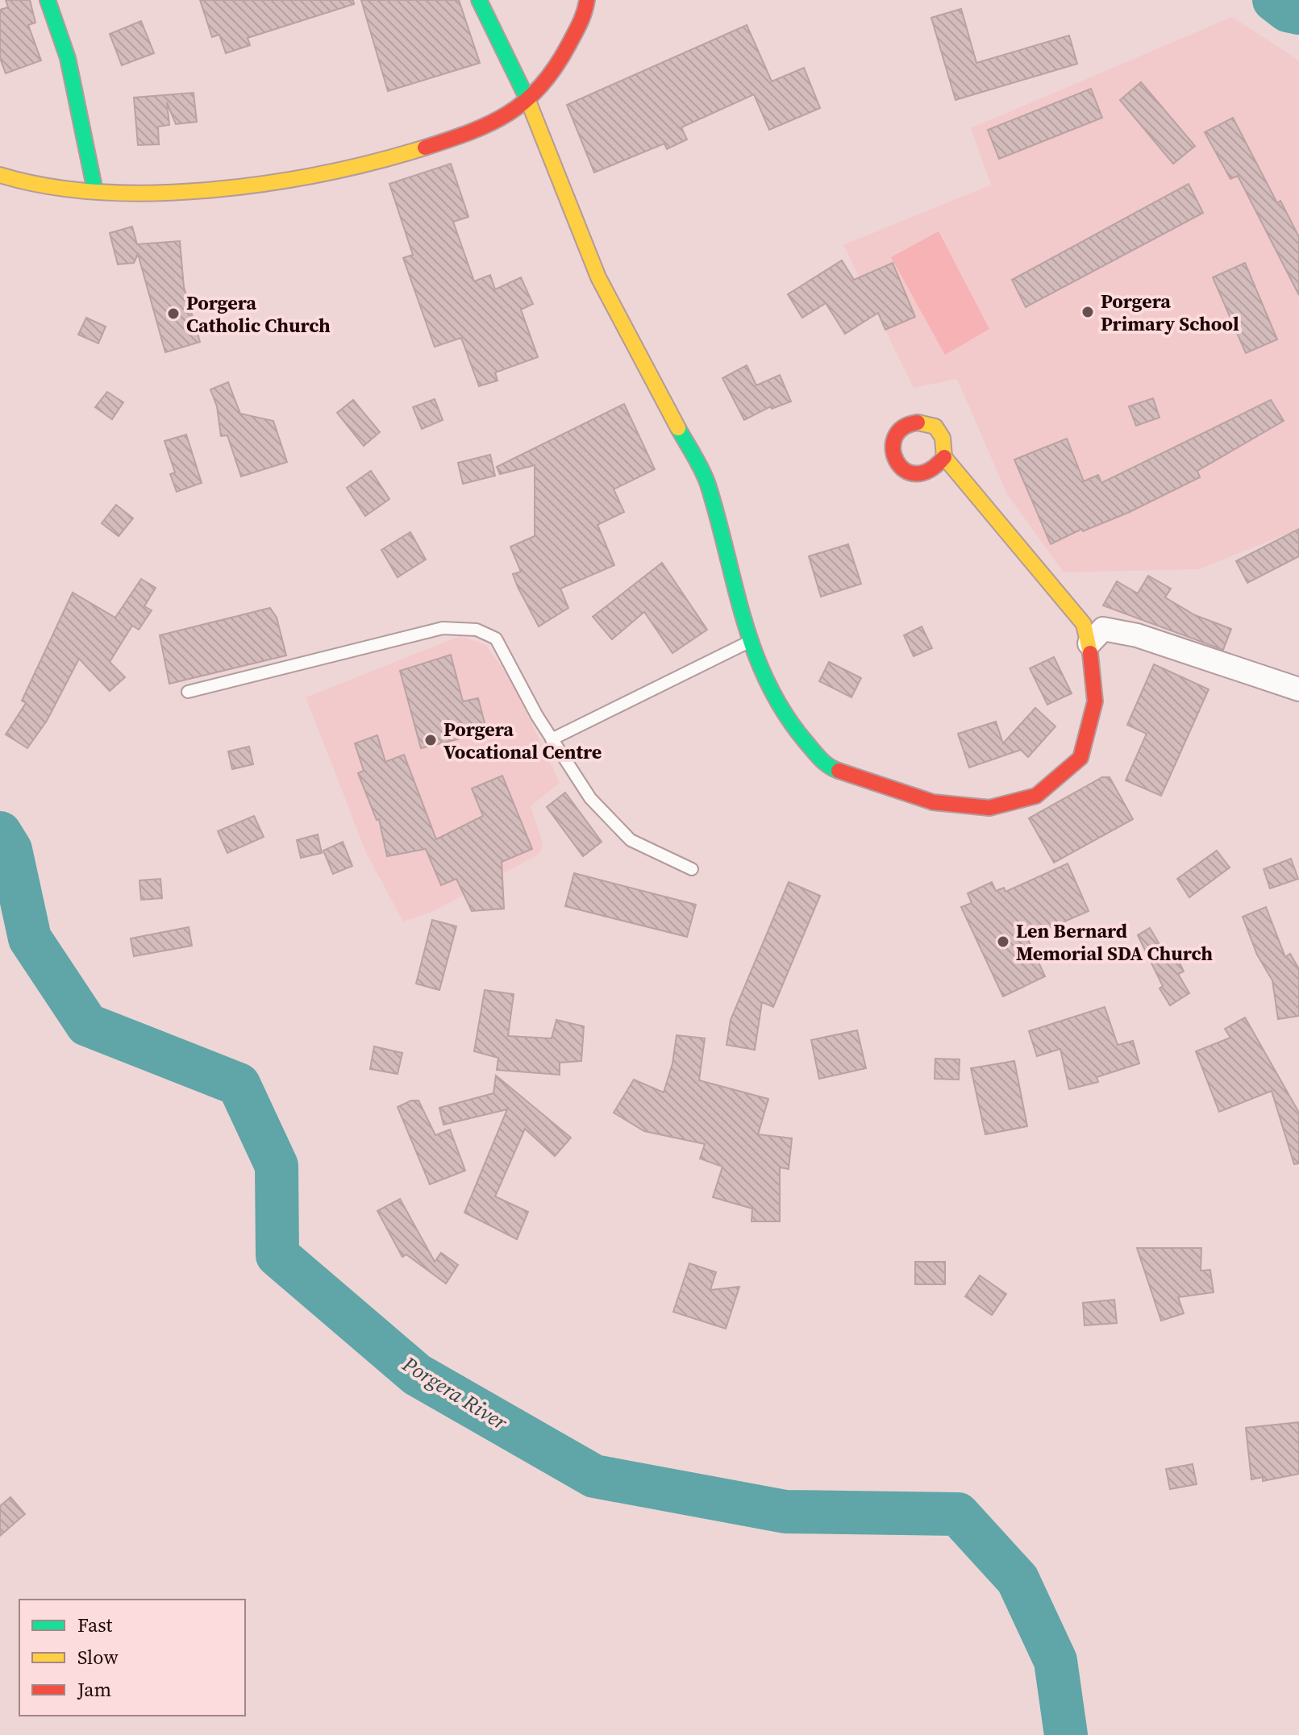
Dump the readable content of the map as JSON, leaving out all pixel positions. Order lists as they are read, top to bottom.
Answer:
{
  "water": ["Porgera River"],
  "places": [
    "Porgera Primary School",
    "Porgera Catholic Church",
    "Porgera Vocational Centre",
    "Len Bernard Memorial SDA Church"
  ],
  "legend": ["Fast", "Slow", "Jam"]
}
